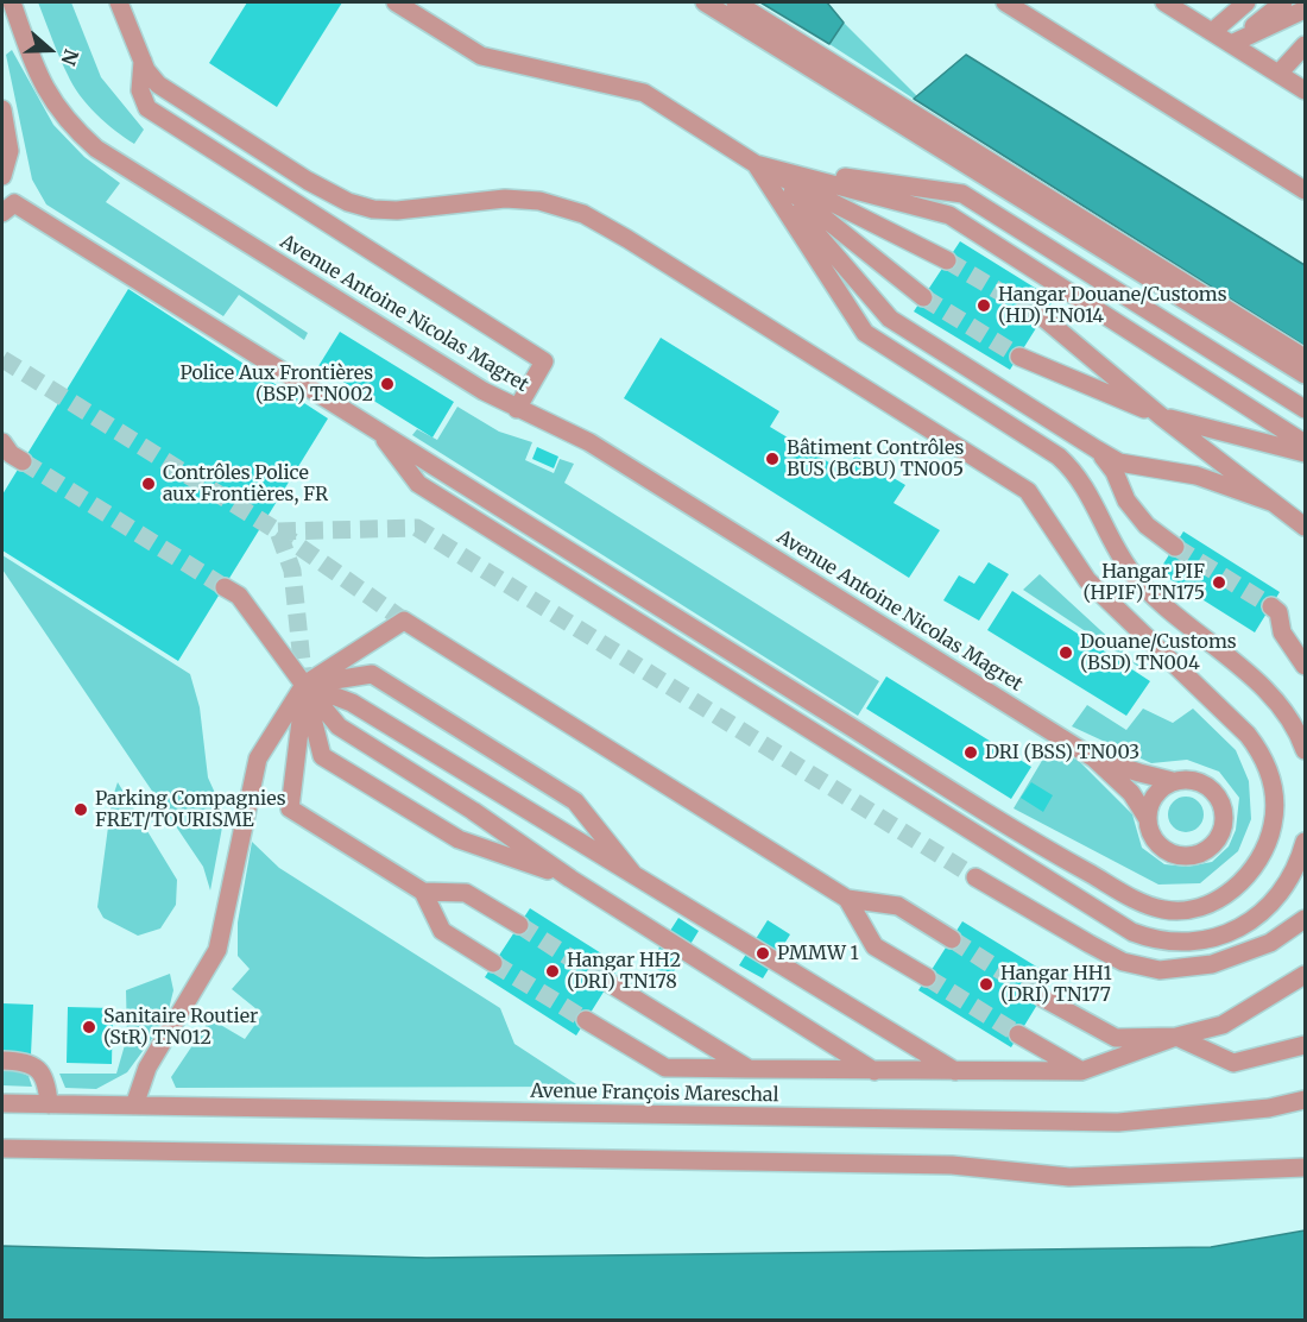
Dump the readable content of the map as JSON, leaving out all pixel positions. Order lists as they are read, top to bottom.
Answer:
{
  "streets": {
    "street": ["Avenue Antoine Nicolas Magret", "Avenue François Mareschal"]
  },
  "places": [
    "Hangar Douane/Customs (HD) TN014",
    "Police Aux Frontières (BSP) TN002",
    "Bâtiment Contrôles BUS (BCBU) TN005",
    "Contrôles Police aux Frontières, FR",
    "Hangar PIF (HPIF) TN175",
    "Douane/Customs (BSD) TN004",
    "DRI (BSS) TN003",
    "Parking Compagnies FRET/TOURISME",
    "PMMW 1",
    "Hangar HH2 (DRI) TN178",
    "Hangar HH1 (DRI) TN177",
    "Sanitaire Routier (StR) TN012"
  ],
  "north": "right"
}
